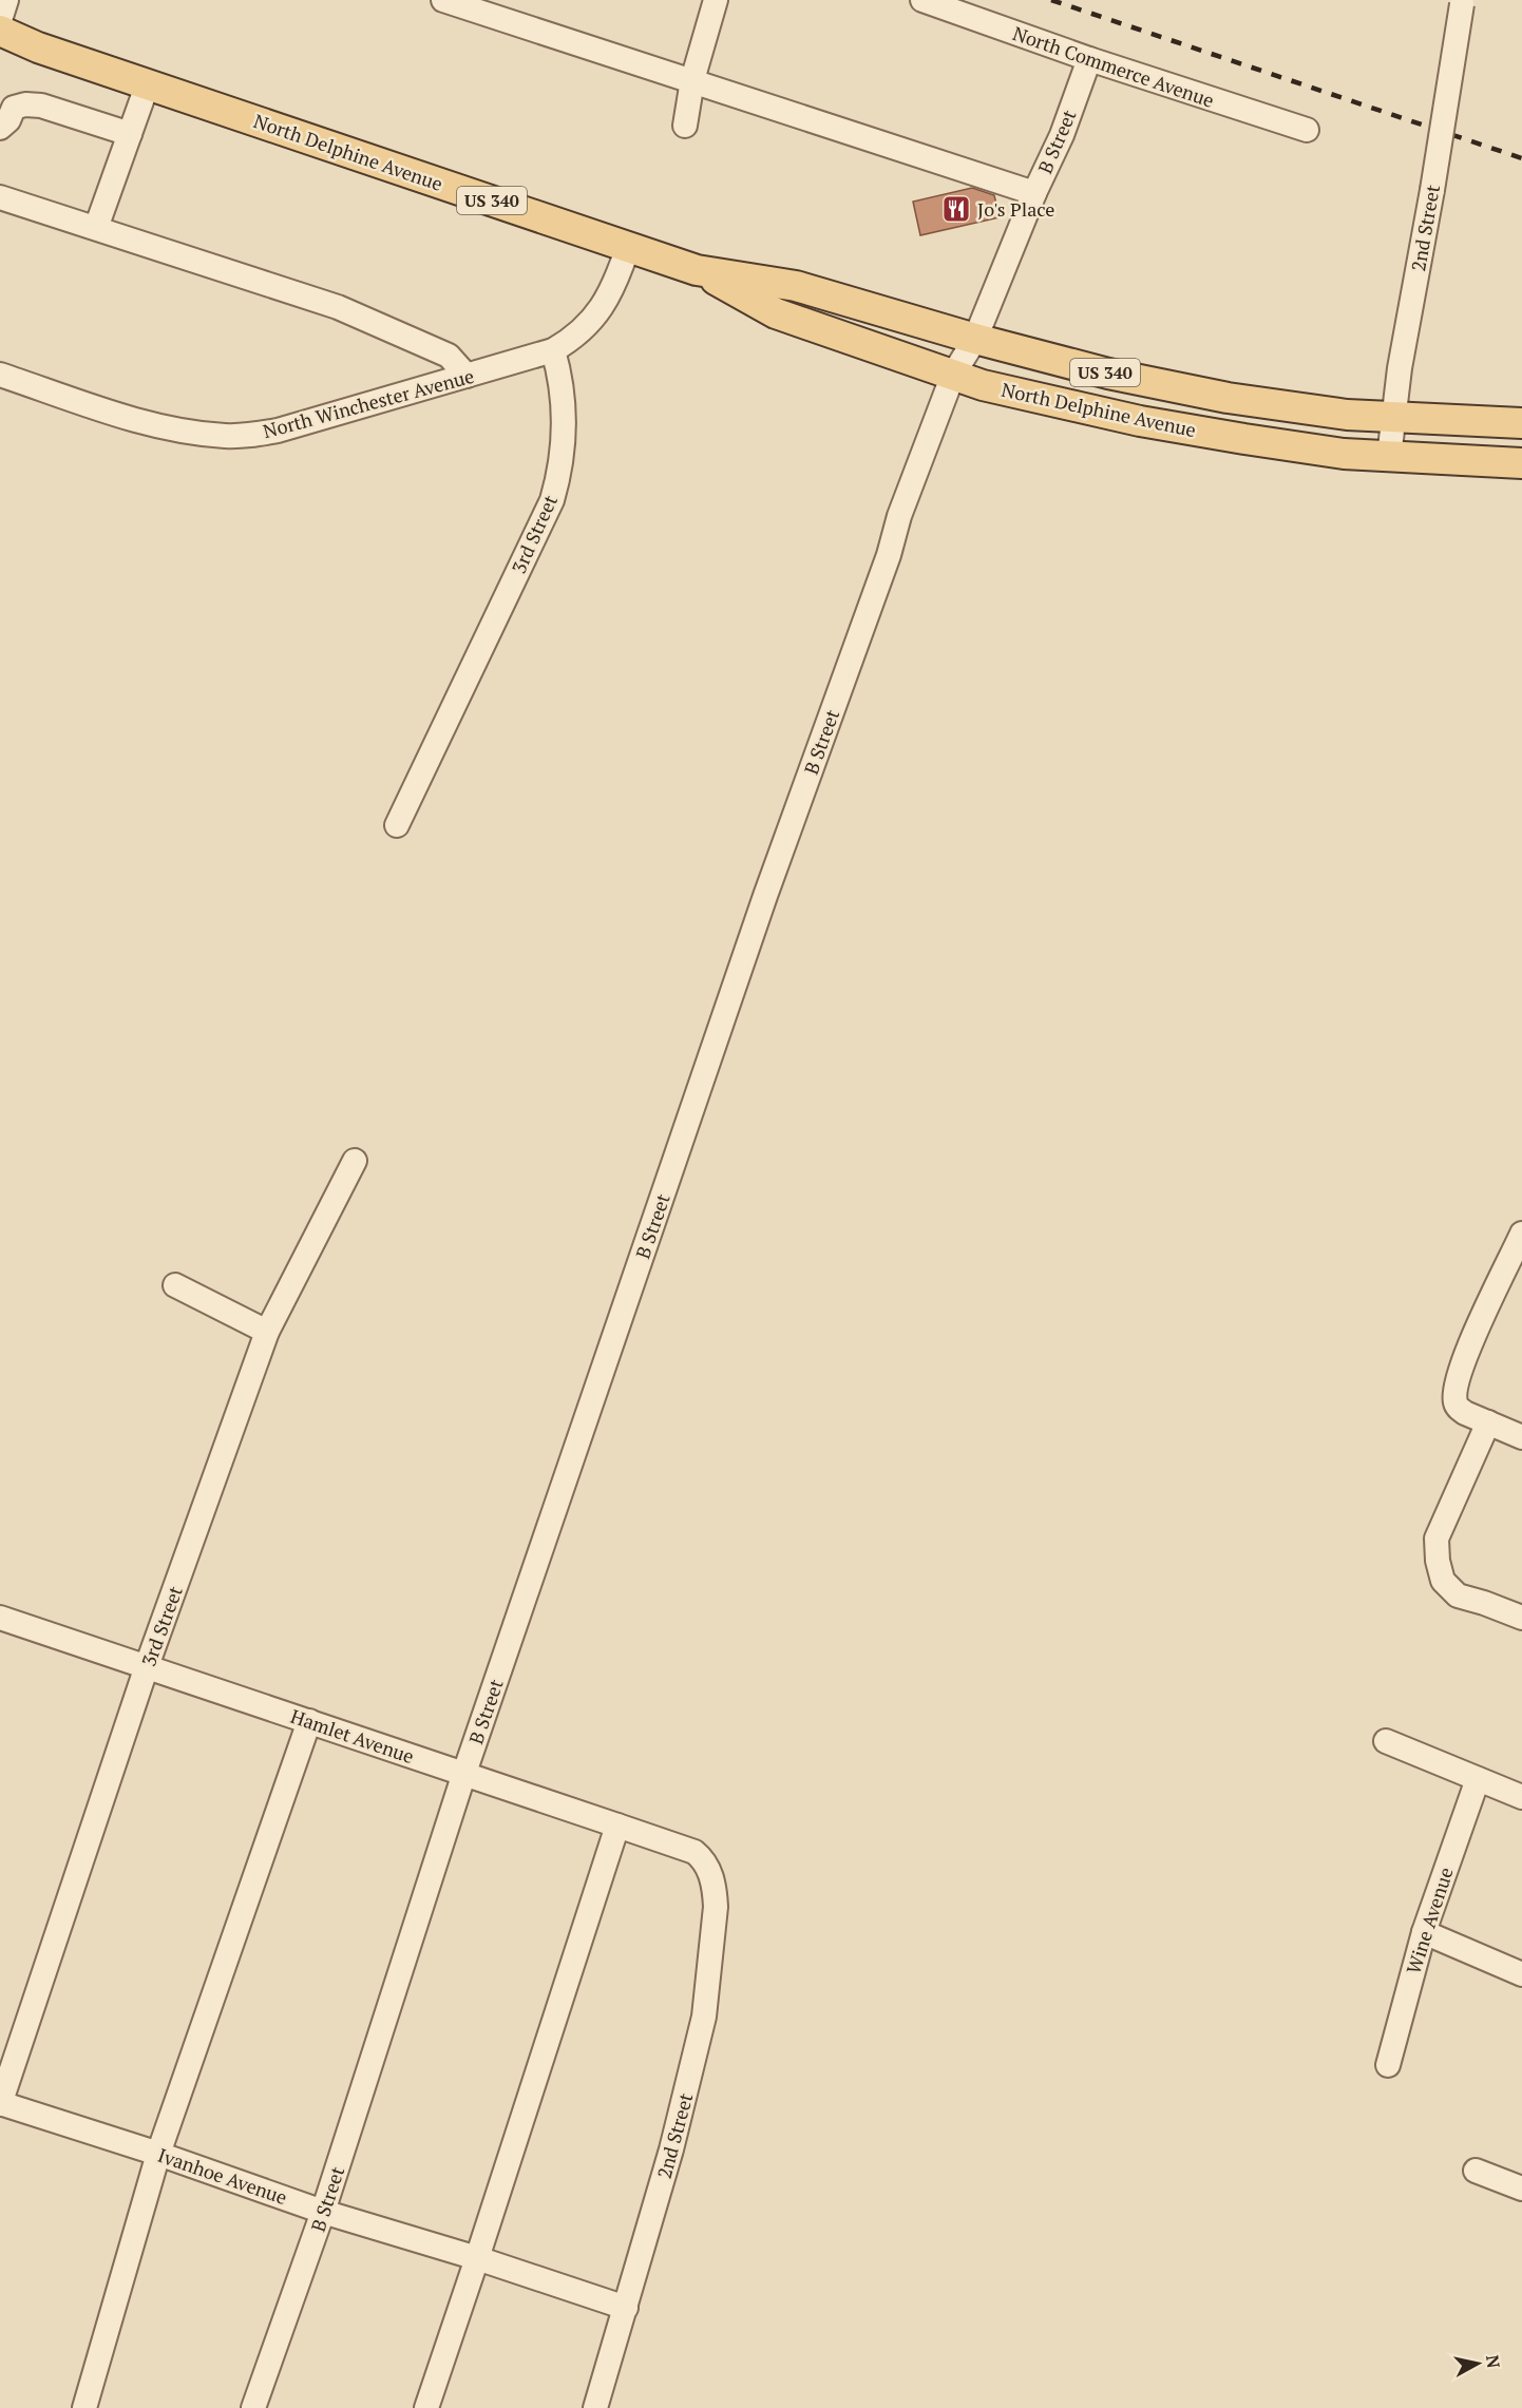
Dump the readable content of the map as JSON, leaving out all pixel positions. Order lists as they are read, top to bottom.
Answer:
{
  "streets": {
    "main road": ["North Delphine Avenue", "US 340"],
    "street": [
      "North Commerce Avenue",
      "B Street",
      "2nd Street",
      "North Winchester Avenue",
      "3rd Street",
      "Hamlet Avenue",
      "Wine Avenue",
      "Ivanhoe Avenue"
    ]
  },
  "crossings": [
    ["North Commerce Avenue", "B Street"],
    ["B Street", "North Delphine Avenue"],
    ["B Street", "Hamlet Avenue"],
    ["B Street", "Ivanhoe Avenue"],
    ["North Delphine Avenue", "2nd Street"],
    ["2nd Street", "Hamlet Avenue"],
    ["2nd Street", "Ivanhoe Avenue"],
    ["North Winchester Avenue", "3rd Street"],
    ["3rd Street", "Hamlet Avenue"],
    ["3rd Street", "Ivanhoe Avenue"]
  ],
  "places": {
    "restaurant": ["Jo's Place"]
  },
  "north": "right"
}
